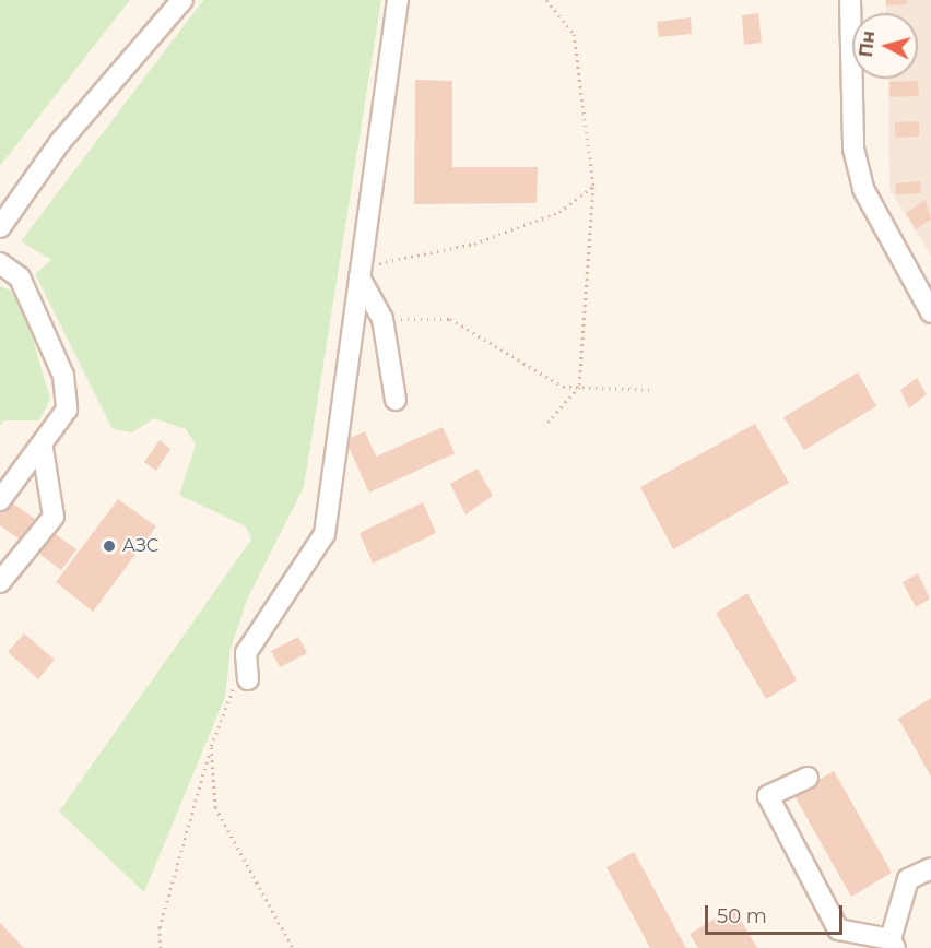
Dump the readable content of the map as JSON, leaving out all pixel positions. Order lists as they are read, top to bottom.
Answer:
{
  "places": ["АЗС"],
  "scale_bar": "50 m",
  "north": "left"
}
